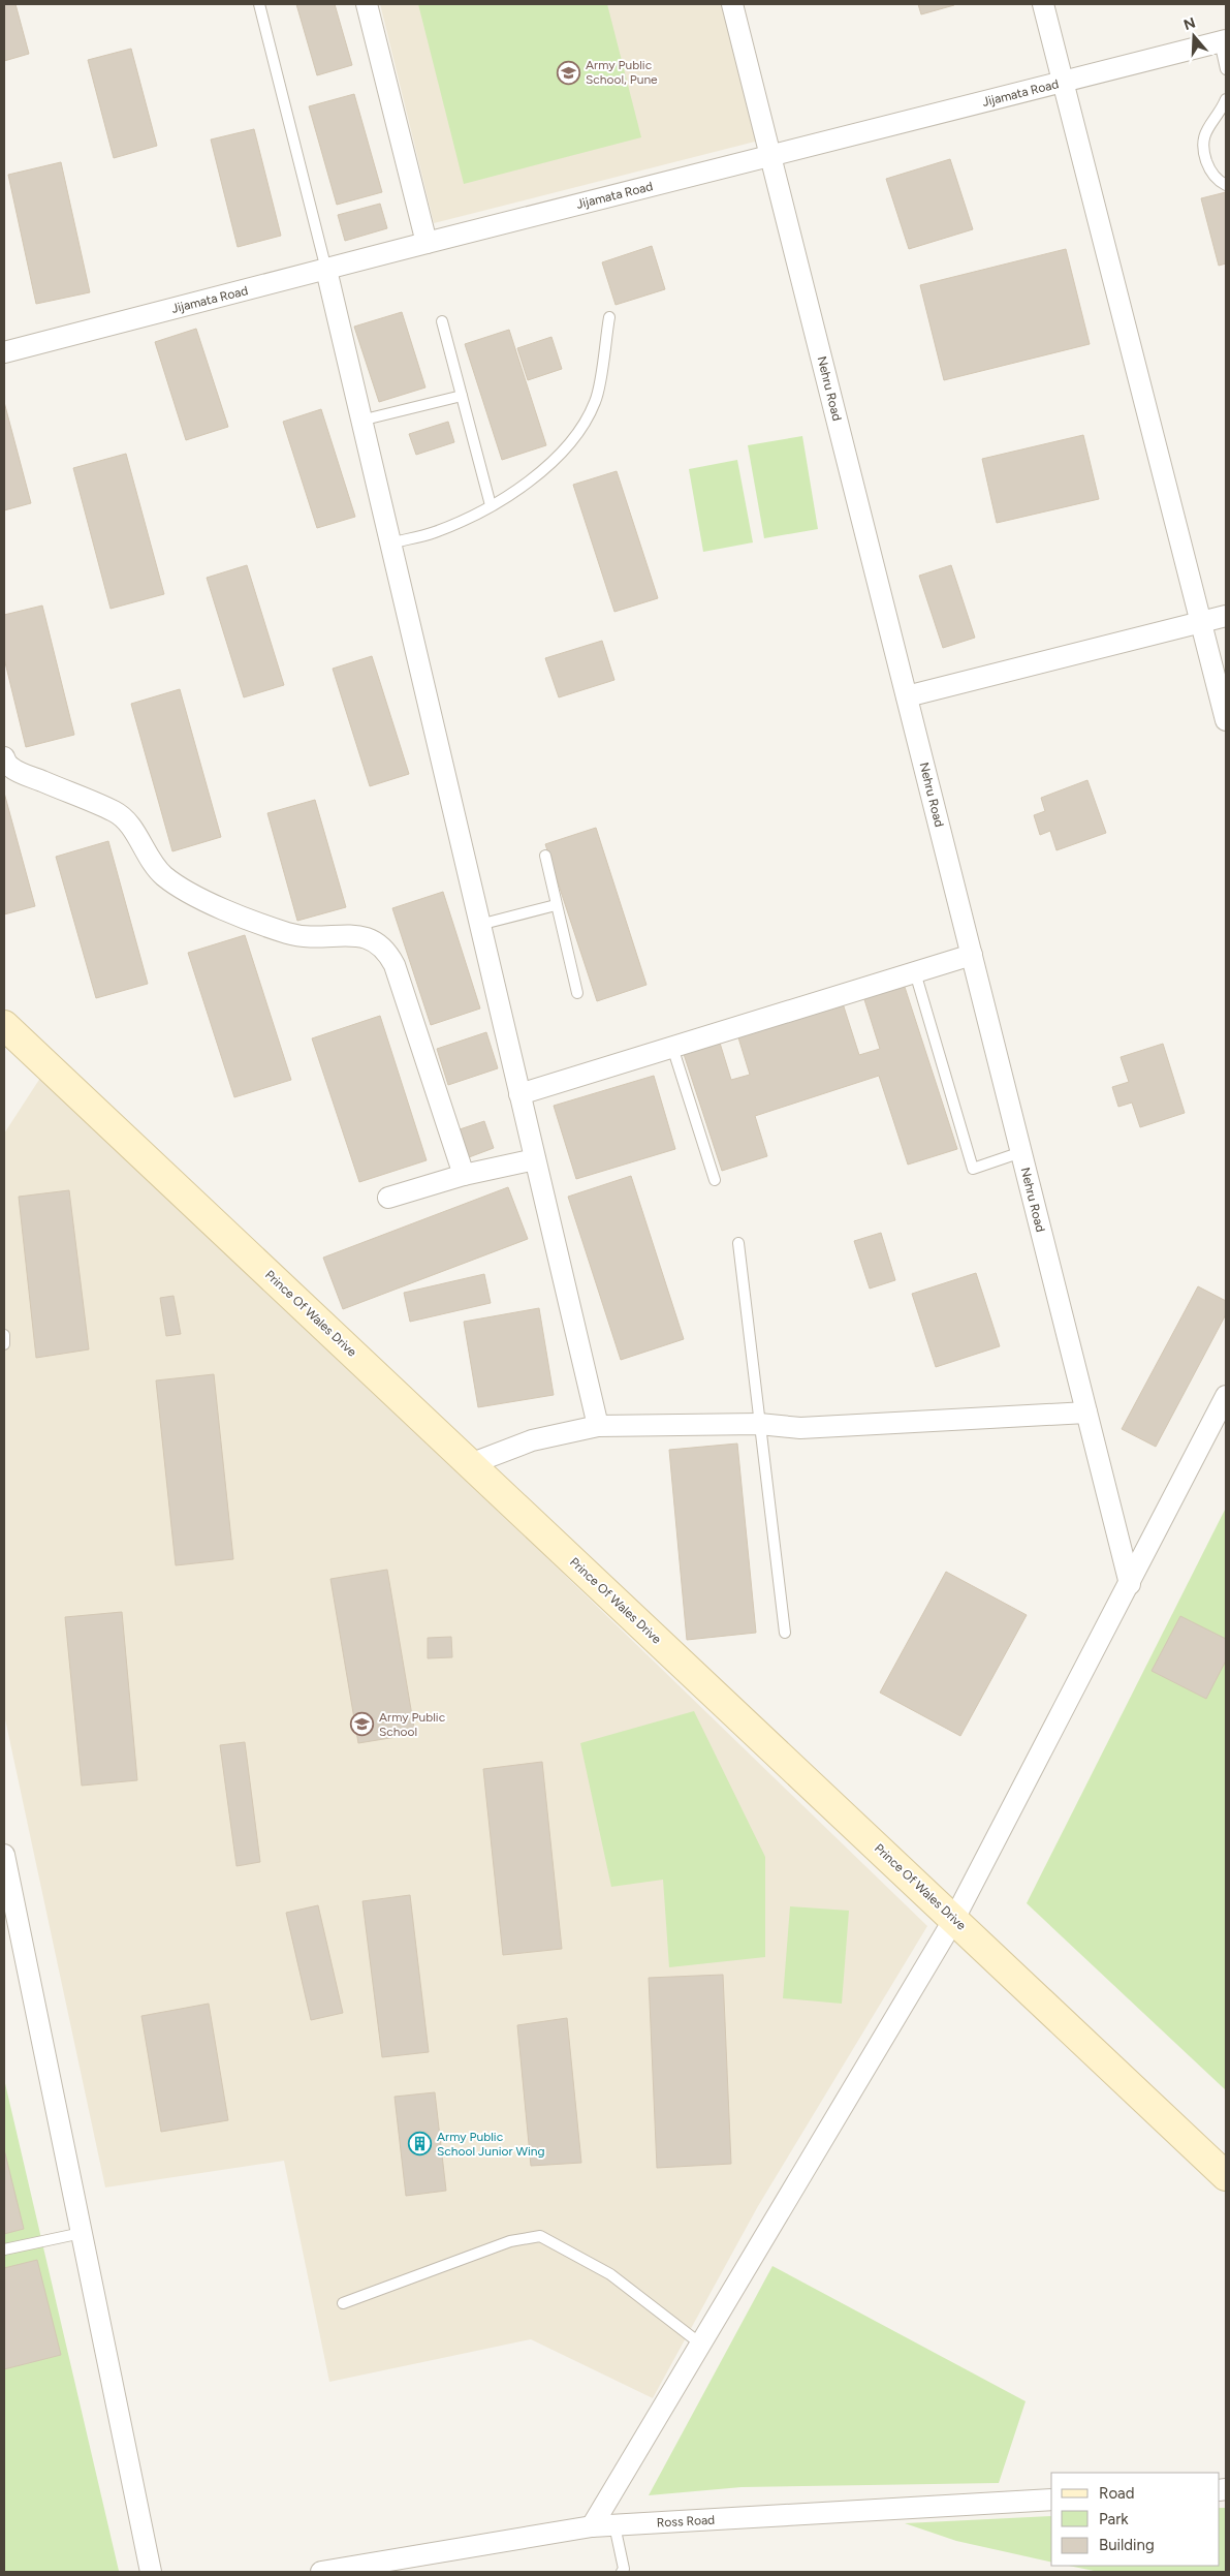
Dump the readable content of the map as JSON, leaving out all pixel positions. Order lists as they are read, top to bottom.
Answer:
{
  "streets": {
    "main road": ["Prince Of Wales Drive"],
    "street": ["Jijamata Road", "Nehru Road", "Ross Road"]
  },
  "crossings": [
    ["Jijamata Road", "Nehru Road"]
  ],
  "places": {
    "school or university": ["Army Public School, Pune", "Army Public School"],
    "building": ["Army Public School Junior Wing"]
  },
  "legend": ["Road", "Park", "Building"],
  "north": "top"
}
